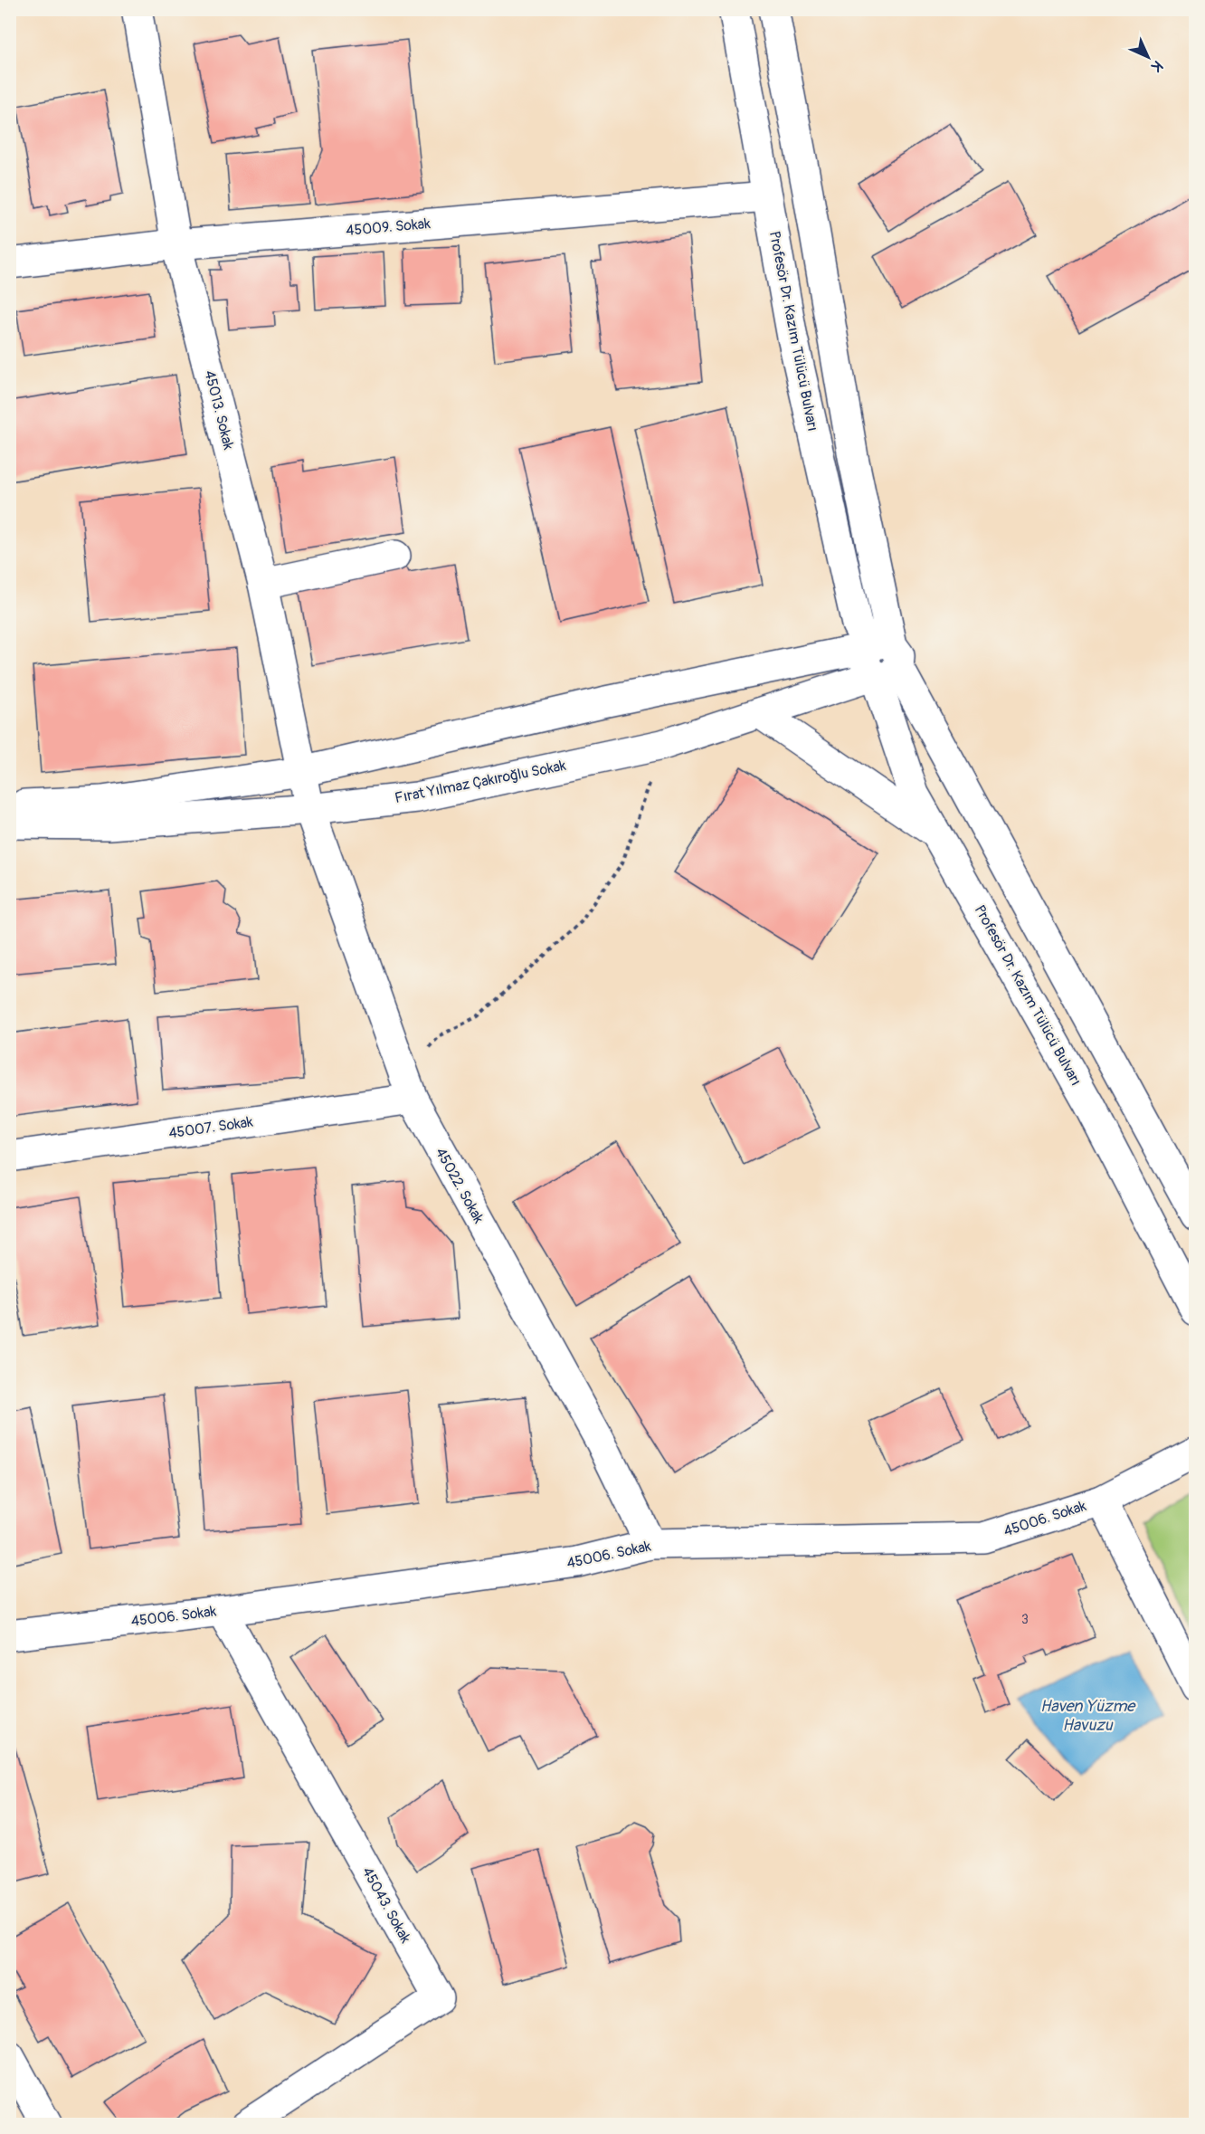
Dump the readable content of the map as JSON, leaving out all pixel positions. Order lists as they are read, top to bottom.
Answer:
{
  "streets": {
    "street": [
      "45009. Sokak",
      "Profesör Dr. Kazım Tülücü Bulvarı",
      "45013. Sokak",
      "Fırat Yılmaz Çakıroğlu Sokak",
      "45007. Sokak",
      "45022. Sokak",
      "45006. Sokak",
      "45043. Sokak"
    ]
  },
  "crossings": [
    ["45009. Sokak", "Profesör Dr. Kazım Tülücü Bulvarı"],
    ["45009. Sokak", "45013. Sokak"],
    ["Profesör Dr. Kazım Tülücü Bulvarı", "Fırat Yılmaz Çakıroğlu Sokak"],
    ["45013. Sokak", "Fırat Yılmaz Çakıroğlu Sokak"],
    ["45013. Sokak", "45022. Sokak"],
    ["Fırat Yılmaz Çakıroğlu Sokak", "45022. Sokak"],
    ["45007. Sokak", "45022. Sokak"],
    ["45022. Sokak", "45006. Sokak"],
    ["45006. Sokak", "45043. Sokak"]
  ],
  "water": ["Haven Yüzme Havuzu"],
  "house_numbers": ["3"],
  "north": "bottom right"
}
